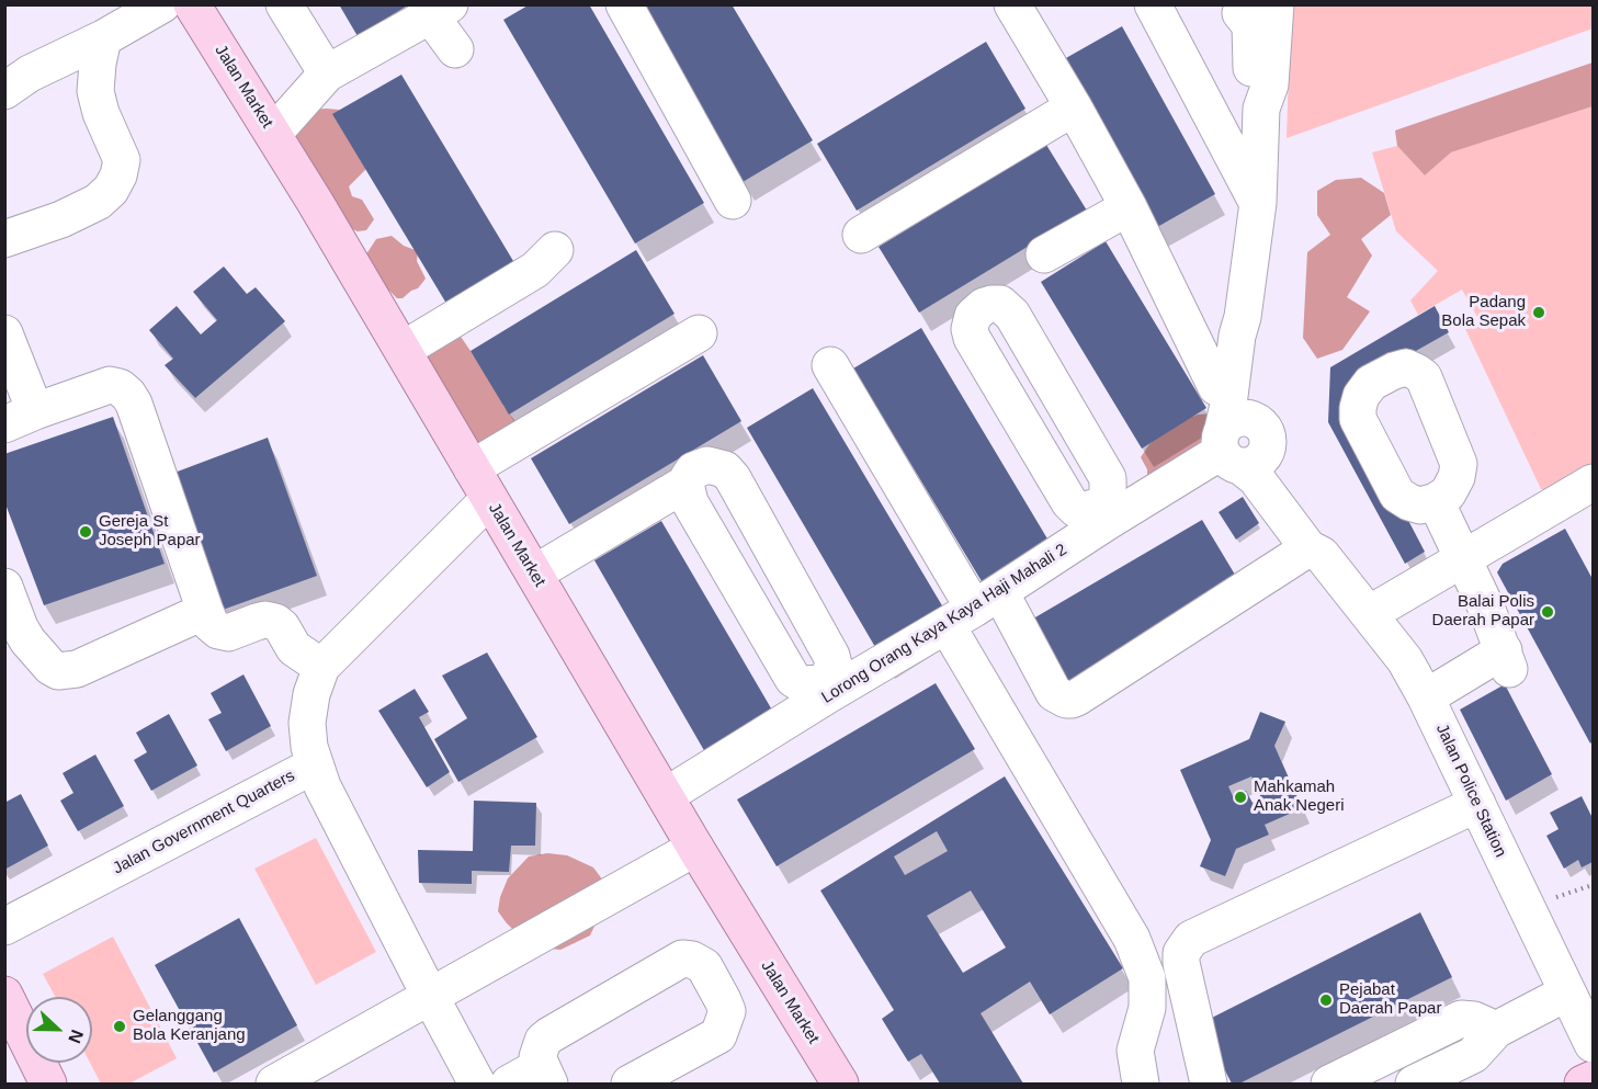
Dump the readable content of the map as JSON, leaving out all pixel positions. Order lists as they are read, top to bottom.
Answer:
{
  "streets": {
    "main road": ["Jalan Market"],
    "street": ["Lorong Orang Kaya Kaya Haji Mahali 2", "Jalan Police Station", "Jalan Government Quarters"]
  },
  "crossings": [
    ["Jalan Market", "Lorong Orang Kaya Kaya Haji Mahali 2"],
    ["Jalan Market", "Jalan Government Quarters"],
    ["Lorong Orang Kaya Kaya Haji Mahali 2", "Jalan Police Station"]
  ],
  "places": [
    "Padang Bola Sepak",
    "Gereja St Joseph Papar",
    "Balai Polis Daerah Papar",
    "Mahkamah Anak Negeri",
    "Pejabat Daerah Papar",
    "Gelanggang Bola Keranjang"
  ],
  "north": "right"
}
